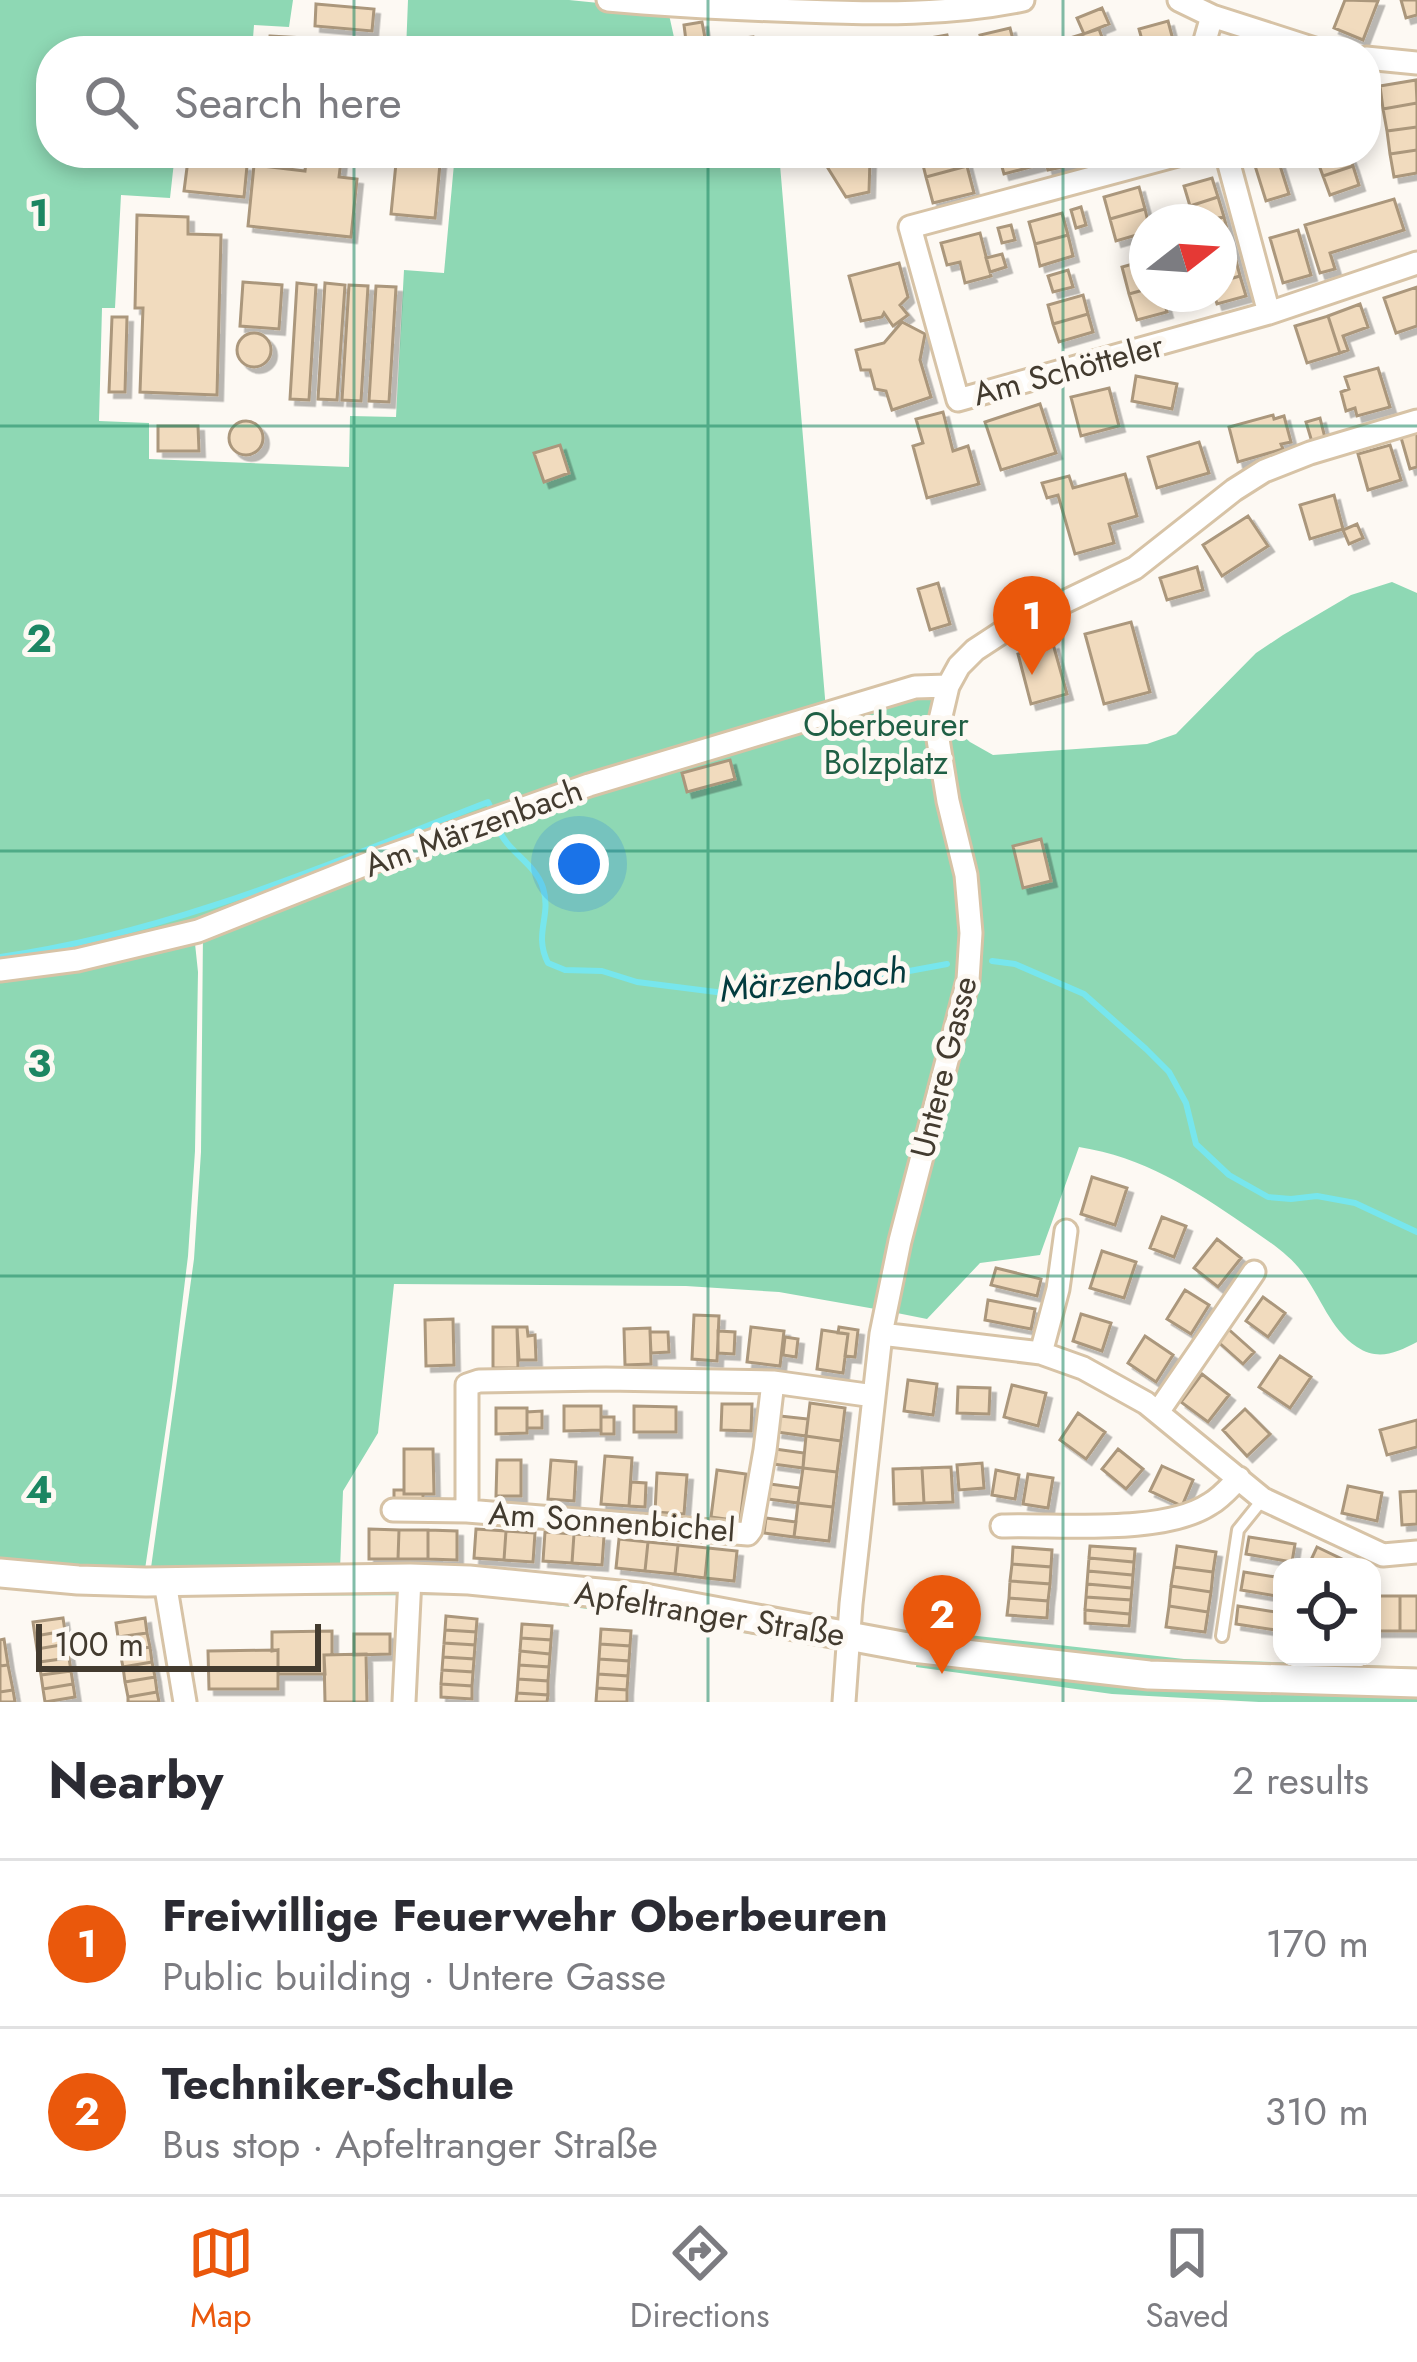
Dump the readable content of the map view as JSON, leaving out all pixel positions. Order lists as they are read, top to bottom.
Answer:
{
  "streets": {
    "street": [
      "Am Schötteler",
      "Am Märzenbach",
      "Untere Gasse",
      "Am Sonnenbichel",
      "Apfeltranger Straße"
    ]
  },
  "crossings": [
    ["Am Märzenbach", "Untere Gasse"],
    ["Untere Gasse", "Am Sonnenbichel"],
    ["Untere Gasse", "Apfeltranger Straße"]
  ],
  "water": ["Märzenbach"],
  "parks": ["Oberbeurer Bolzplatz"],
  "scale_bar": "100 m",
  "north": "right",
  "page": {
    "search": "Search here",
    "pins": ["1", "2"],
    "scale": "100 m",
    "heading": ["Nearby", "2 results"],
    "list": [
      {
        "mark": "1",
        "name": "Freiwillige Feuerwehr Oberbeuren",
        "note": "Public building · Untere Gasse",
        "value": "170 m"
      },
      {
        "mark": "2",
        "name": "Techniker-Schule",
        "note": "Bus stop · Apfeltranger Straße",
        "value": "310 m"
      }
    ],
    "nav": ["Map", "Directions", "Saved"]
  },
  "grid": {
    "rows": [
      "1",
      "2",
      "3",
      "4"
    ]
  }
}
